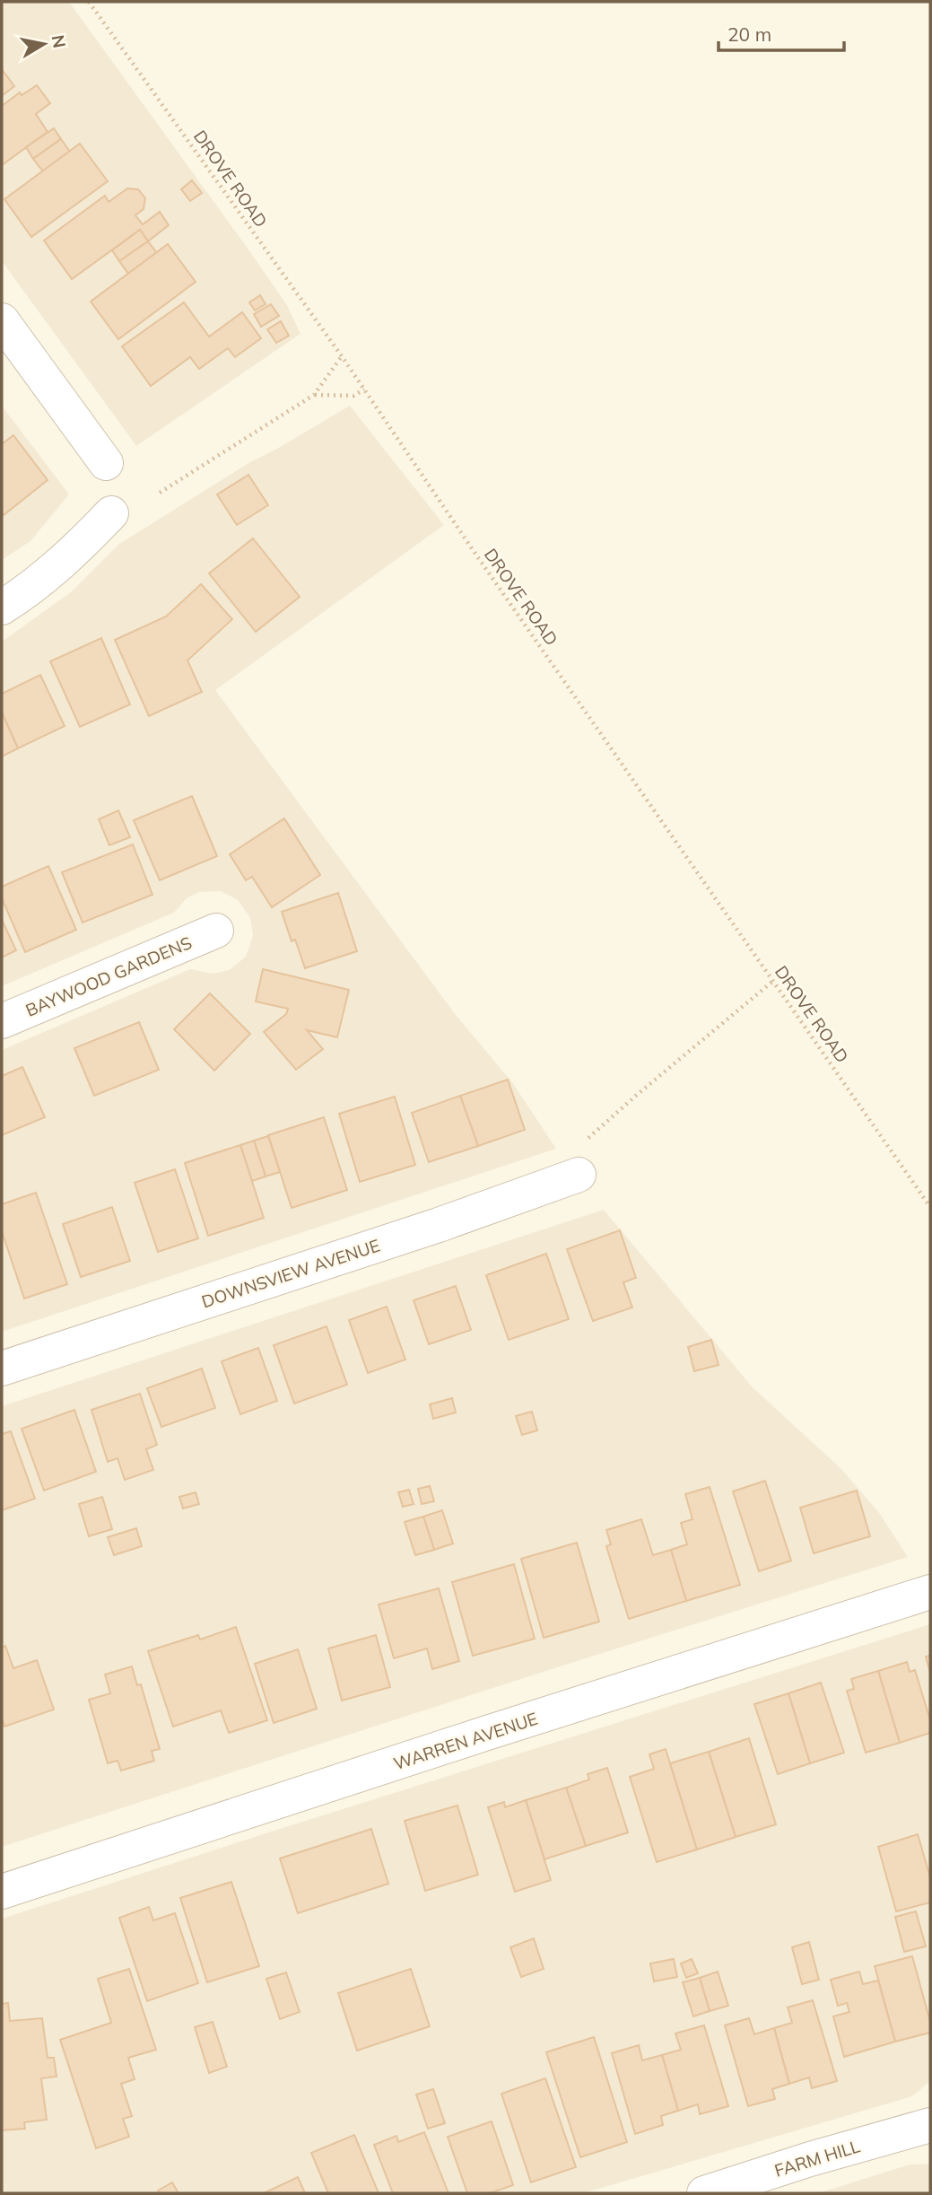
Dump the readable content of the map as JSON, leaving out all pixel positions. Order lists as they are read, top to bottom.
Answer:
{
  "streets": {
    "street": [
      "BAYWOOD GARDENS",
      "DOWNSVIEW AVENUE",
      "WARREN AVENUE",
      "FARM HILL"
    ],
    "path": ["DROVE ROAD"]
  },
  "scale_bar": "20 m",
  "north": "right"
}
